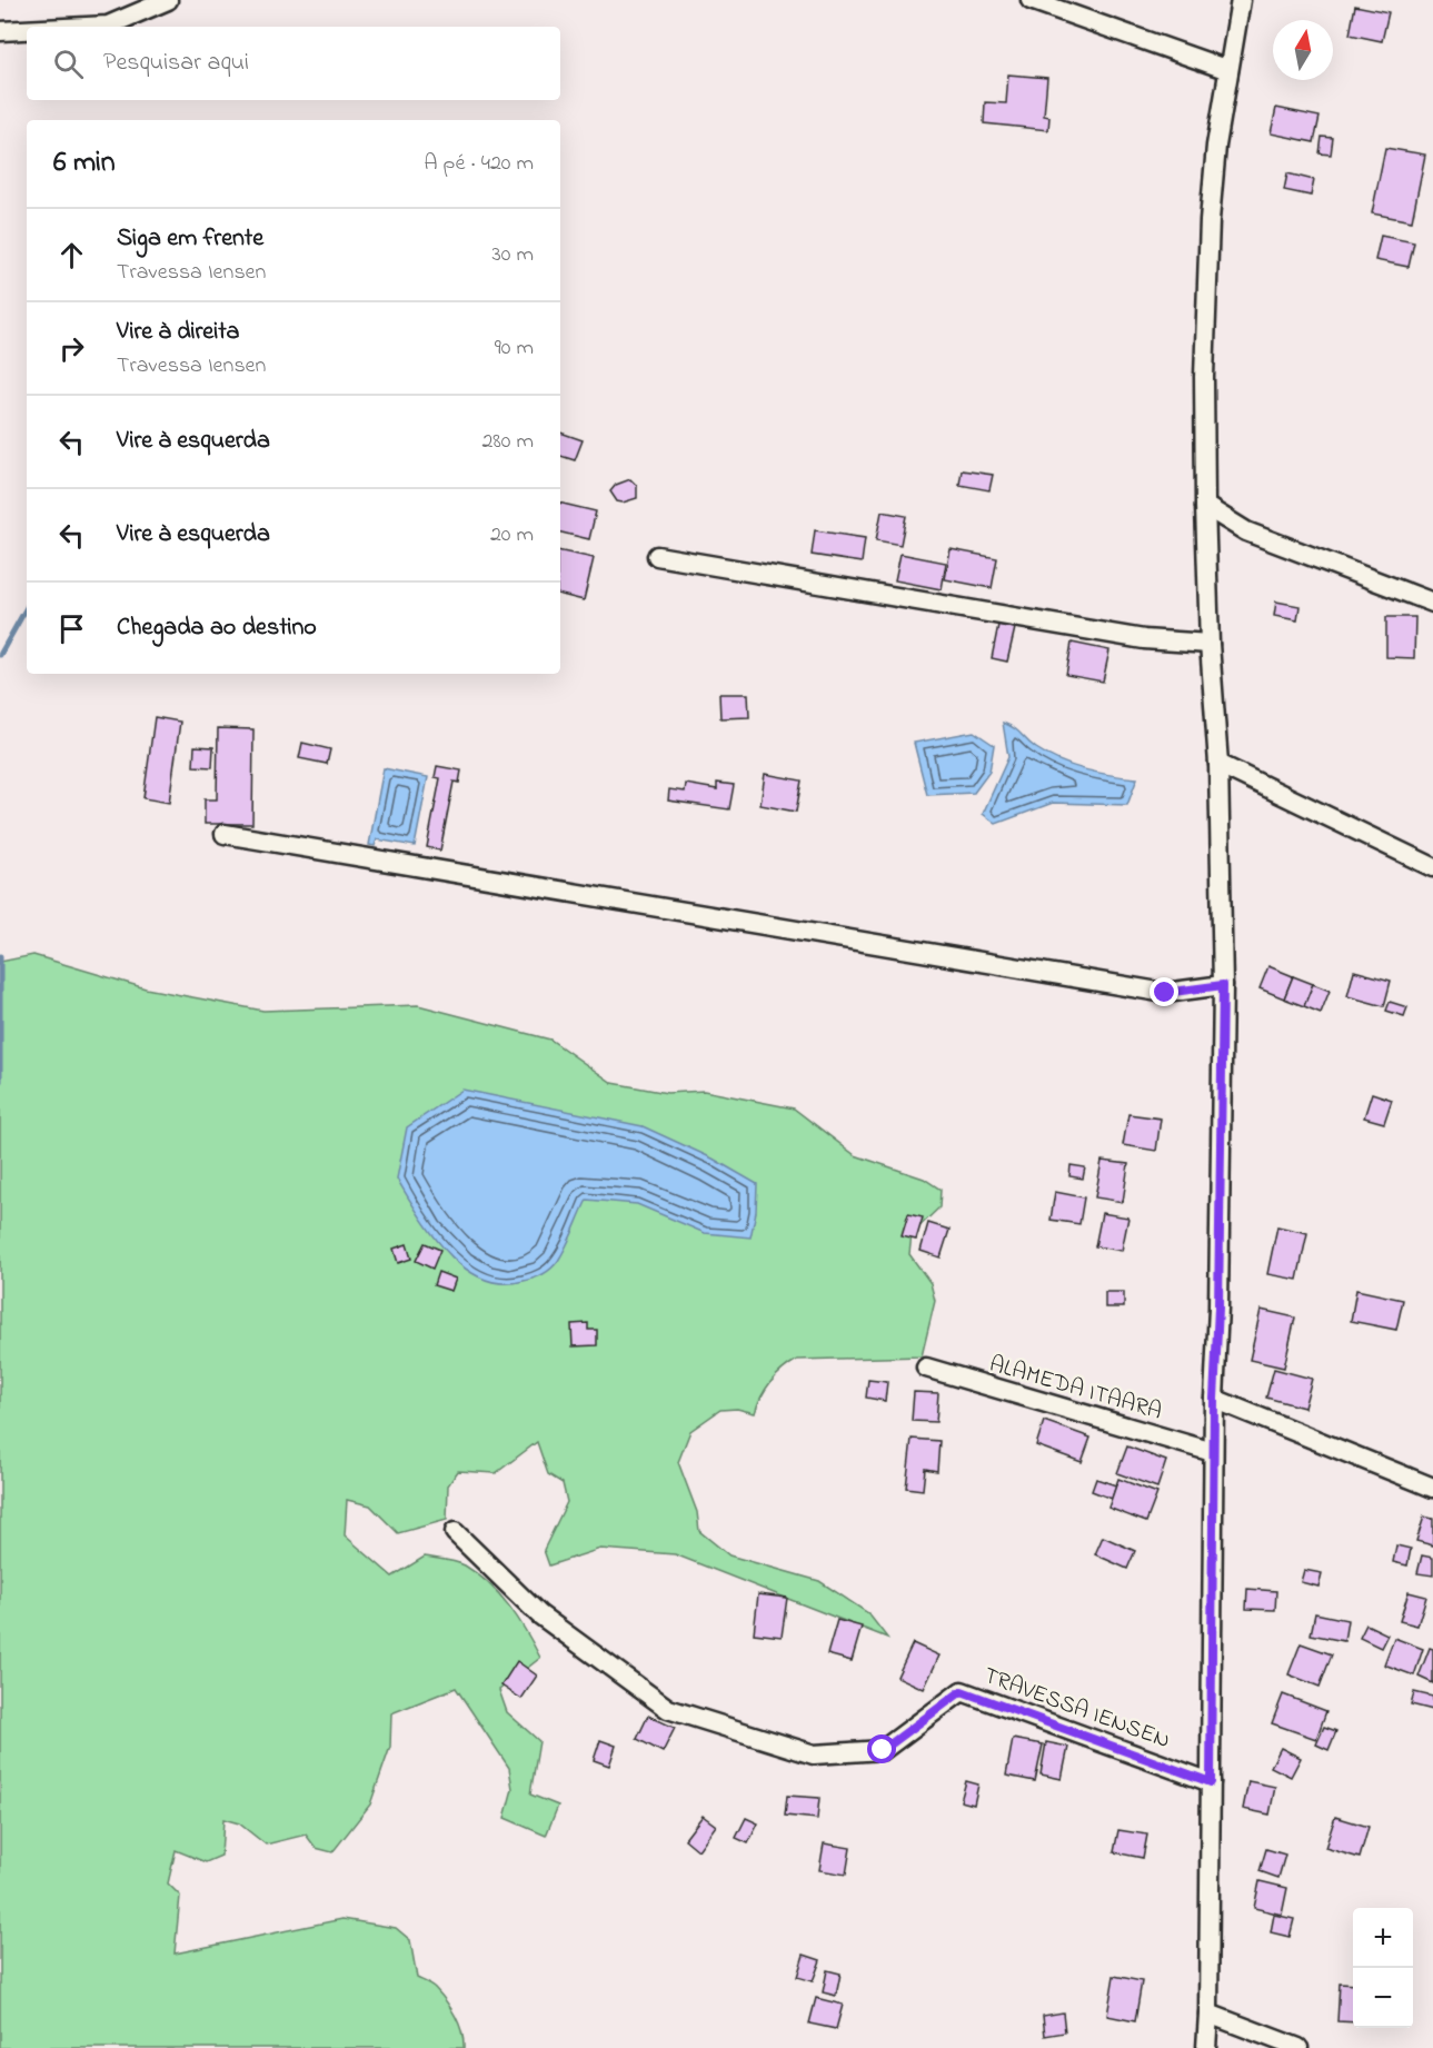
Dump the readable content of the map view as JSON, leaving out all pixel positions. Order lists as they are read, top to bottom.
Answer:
{
  "streets": {
    "street": ["ALAMEDA ITAARA", "TRAVESSA IENSEN"]
  },
  "north": "top",
  "page": {
    "search": "Pesquisar aqui",
    "heading": ["6 min", "A pé · 420 m"],
    "list": [
      ["Siga em frente", "Travessa Iensen", "30 m"],
      ["Vire à direita", "Travessa Iensen", "90 m"],
      ["Vire à esquerda", "280 m"],
      ["Vire à esquerda", "20 m"],
      "Chegada ao destino"
    ],
    "map_buttons": ["+", "−"]
  }
}
